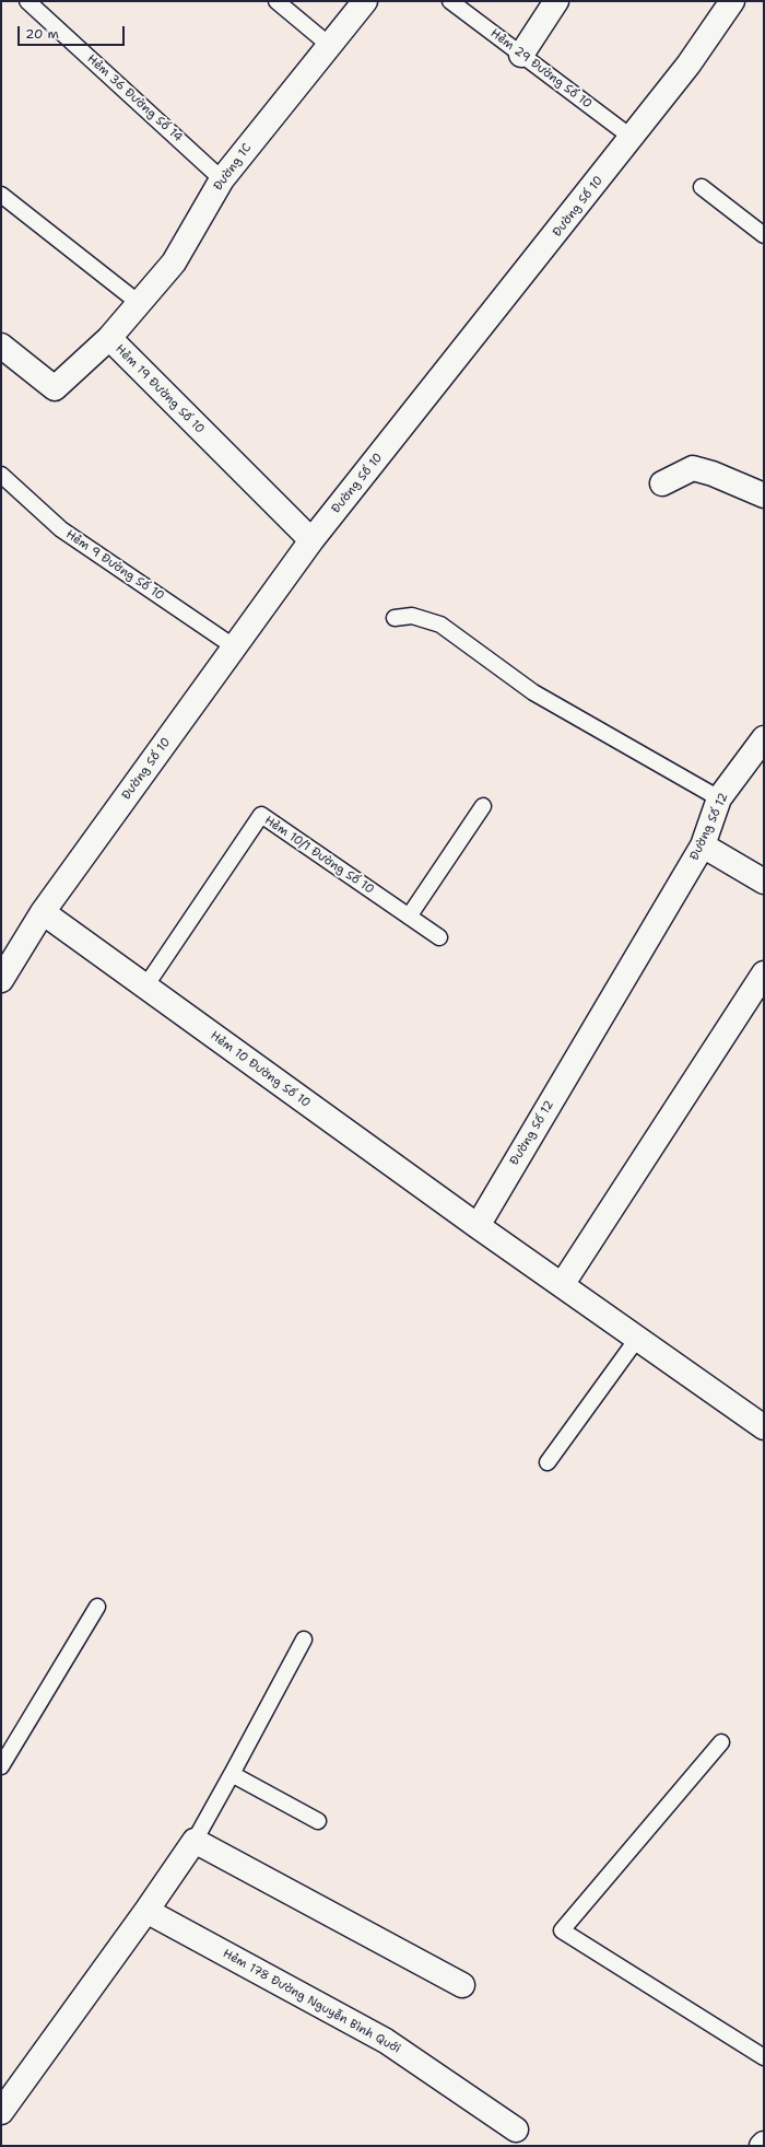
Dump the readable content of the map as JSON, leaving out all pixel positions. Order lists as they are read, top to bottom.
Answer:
{
  "streets": {
    "street": [
      "Đường 1C",
      "Đường Số 10",
      "Hẻm 19 Đường Số 10",
      "Đường Số 12",
      "Hẻm 10 Đường Số 10",
      "Hẻm 178 Đường Nguyễn Bình Quới"
    ],
    "lane": [
      "Hẻm 29 Đường Số 10",
      "Hẻm 36 Đường Số 14",
      "Hẻm 9 Đường Số 10",
      "Hẻm 10/1 Đường Số 10"
    ]
  },
  "crossings": [
    ["Hẻm 29 Đường Số 10", "Đường Số 10"],
    ["Hẻm 36 Đường Số 14", "Đường 1C"],
    ["Đường 1C", "Hẻm 19 Đường Số 10"],
    ["Đường Số 10", "Hẻm 19 Đường Số 10"],
    ["Đường Số 10", "Hẻm 9 Đường Số 10"],
    ["Đường Số 10", "Hẻm 10 Đường Số 10"],
    ["Đường Số 12", "Hẻm 10 Đường Số 10"],
    ["Hẻm 10/1 Đường Số 10", "Hẻm 10 Đường Số 10"]
  ],
  "scale_bar": "20 m"
}
